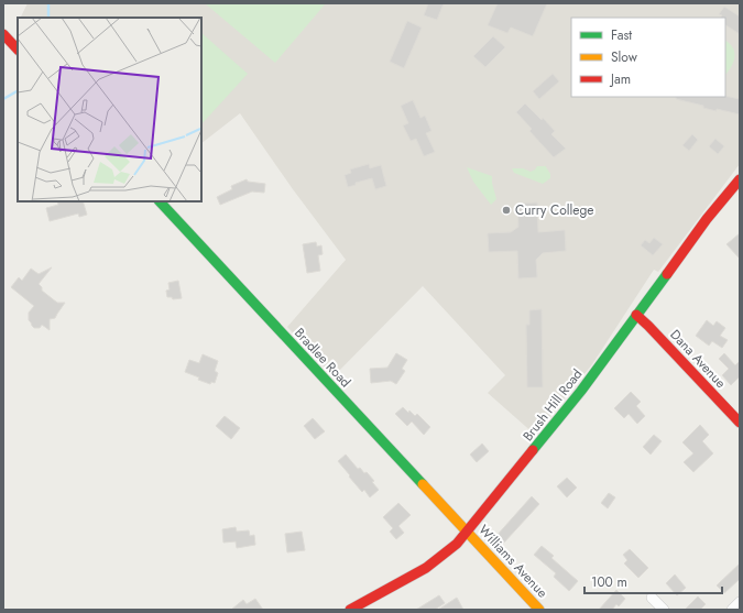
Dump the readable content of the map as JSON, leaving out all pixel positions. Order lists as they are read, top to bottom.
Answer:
{
  "streets": {
    "street": [
      "Bradlee Road",
      "Dana Avenue",
      "Brush Hill Road",
      "Williams Avenue"
    ]
  },
  "crossings": [
    ["Bradlee Road", "Brush Hill Road"],
    ["Bradlee Road", "Williams Avenue"],
    ["Dana Avenue", "Brush Hill Road"],
    ["Brush Hill Road", "Williams Avenue"]
  ],
  "places": ["Curry College"],
  "legend": ["Fast", "Slow", "Jam"],
  "scale_bar": "100 m"
}
